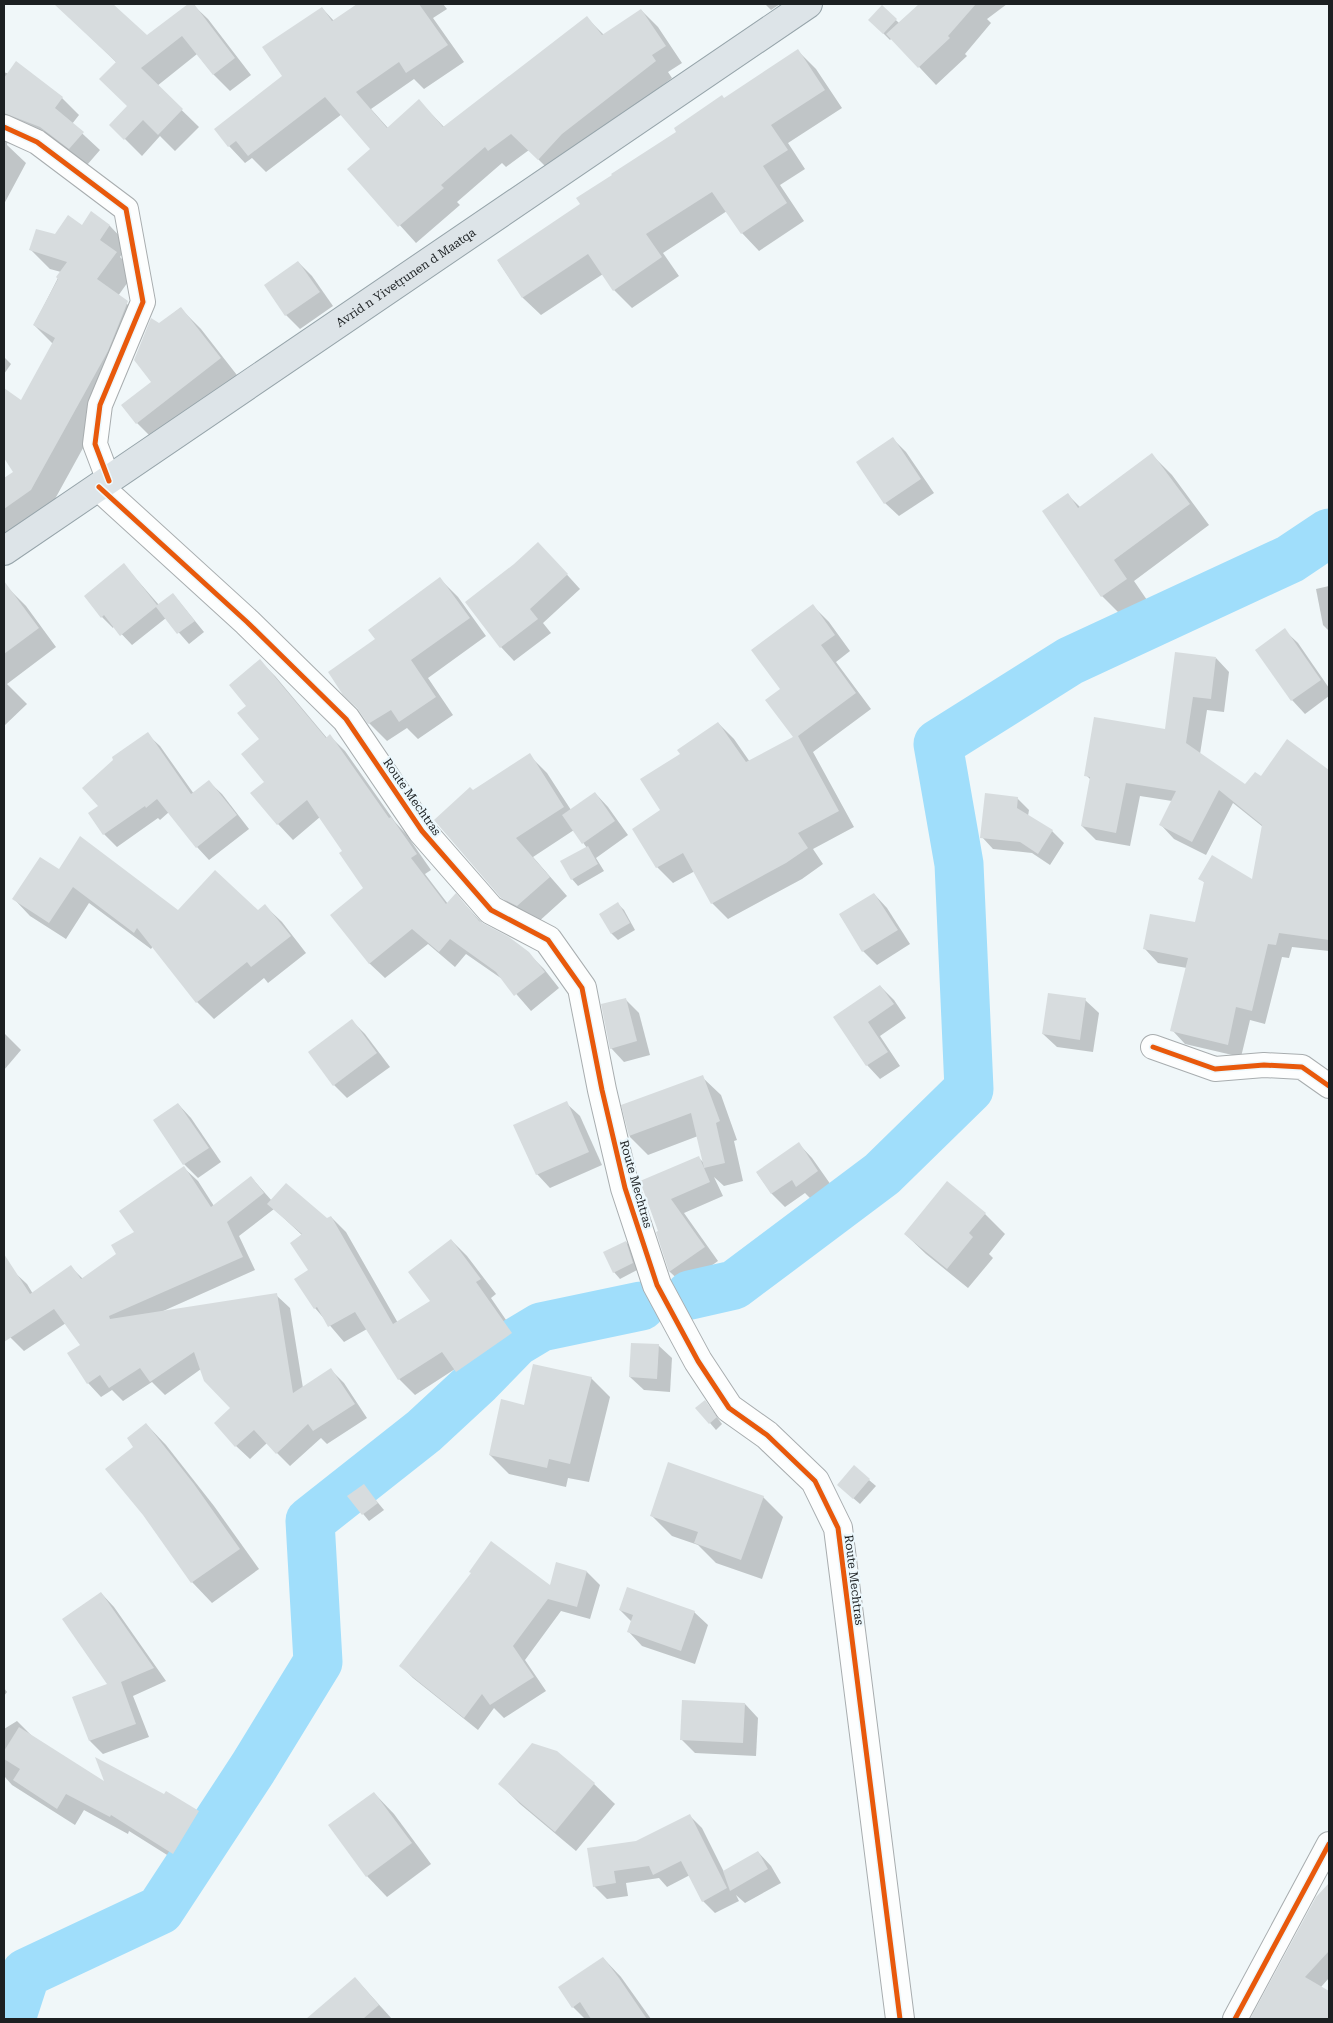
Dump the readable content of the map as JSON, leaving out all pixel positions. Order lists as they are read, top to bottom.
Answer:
{
  "streets": {
    "main road": ["Avrid n Yivetṛunen d Maatqa"],
    "street": ["Route Mechtras"]
  },
  "crossings": [
    ["Avrid n Yivetṛunen d Maatqa", "Route Mechtras"]
  ]
}
